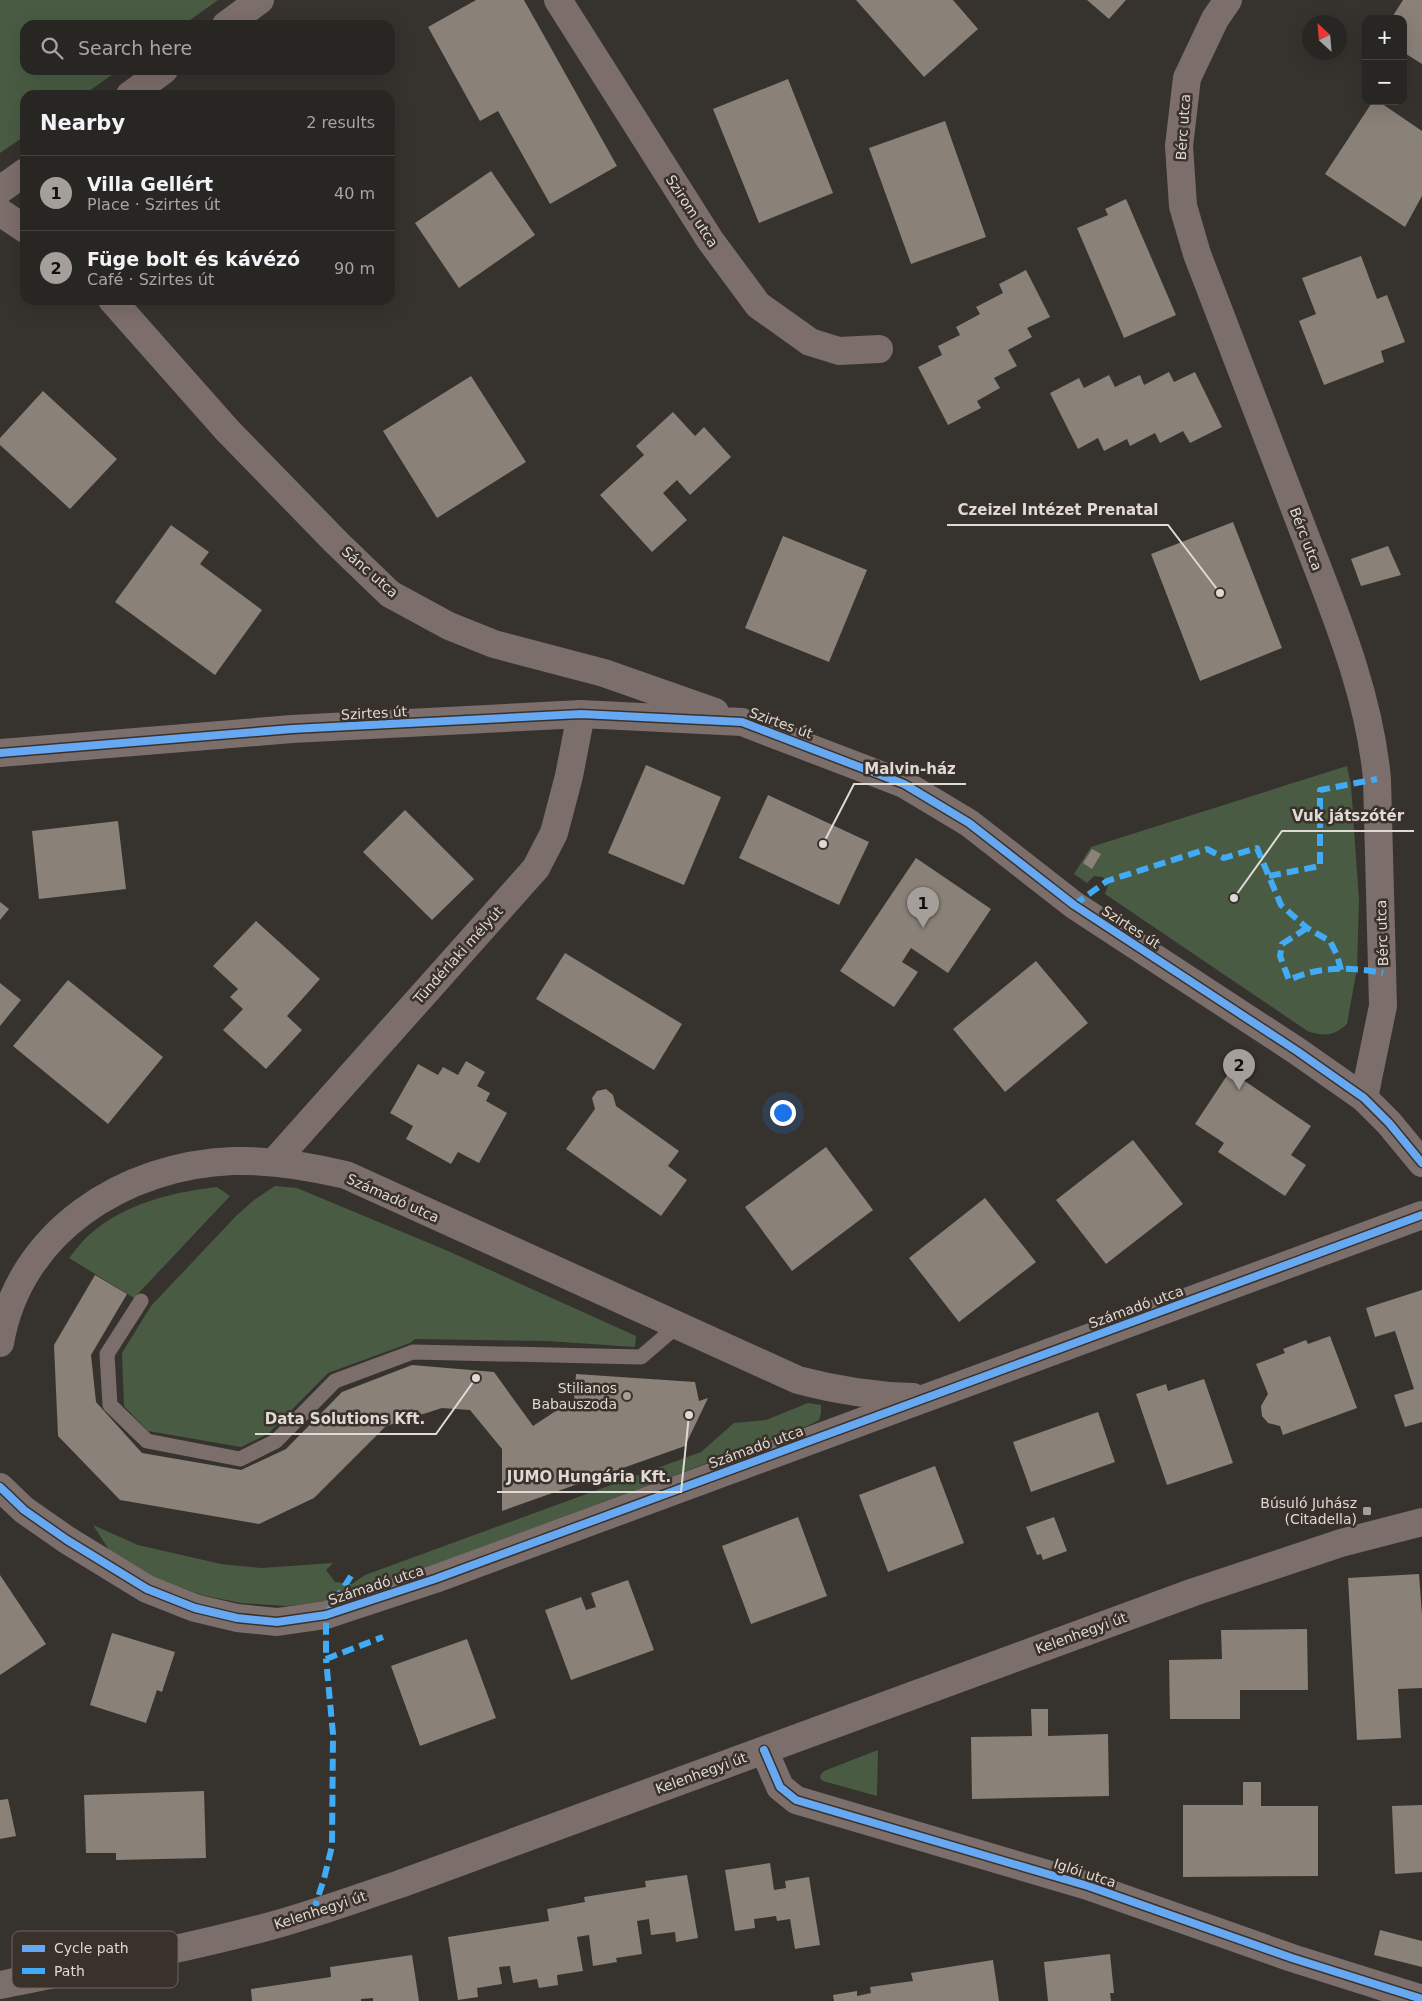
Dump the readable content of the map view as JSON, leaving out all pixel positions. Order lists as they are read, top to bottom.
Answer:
{
  "streets": {
    "street": [
      "Bérc utca",
      "Szirom utca",
      "Sánc utca",
      "Szirtes út",
      "Tündérlaki mélyút",
      "Számadó utca",
      "Kelenhegyi út",
      "Iglói utca"
    ]
  },
  "crossings": [
    ["Bérc utca", "Szirtes út"],
    ["Sánc utca", "Szirtes út"],
    ["Szirtes út", "Tündérlaki mélyút"],
    ["Tündérlaki mélyút", "Számadó utca"],
    ["Kelenhegyi út", "Iglói utca"]
  ],
  "places": {
    "other": [
      "Czeizel Intézet Prenatal",
      "Malvin-ház",
      "Vuk játszótér",
      "Data Solutions Kft.",
      "Stilianos Babauszoda",
      "JUMO Hungária Kft."
    ],
    "transit": ["Búsuló Juhász (Citadella)"]
  },
  "legend": ["Cycle path", "Path"],
  "north": "top left",
  "page": {
    "map_buttons": ["+", "−"],
    "search": "Search here",
    "heading": ["Nearby", "2 results"],
    "list": [
      {
        "mark": "1",
        "name": "Villa Gellért",
        "note": "Place · Szirtes út",
        "value": "40 m"
      },
      {
        "mark": "2",
        "name": "Füge bolt és kávézó",
        "note": "Café · Szirtes út",
        "value": "90 m"
      }
    ],
    "pins": ["1", "2"]
  }
}
